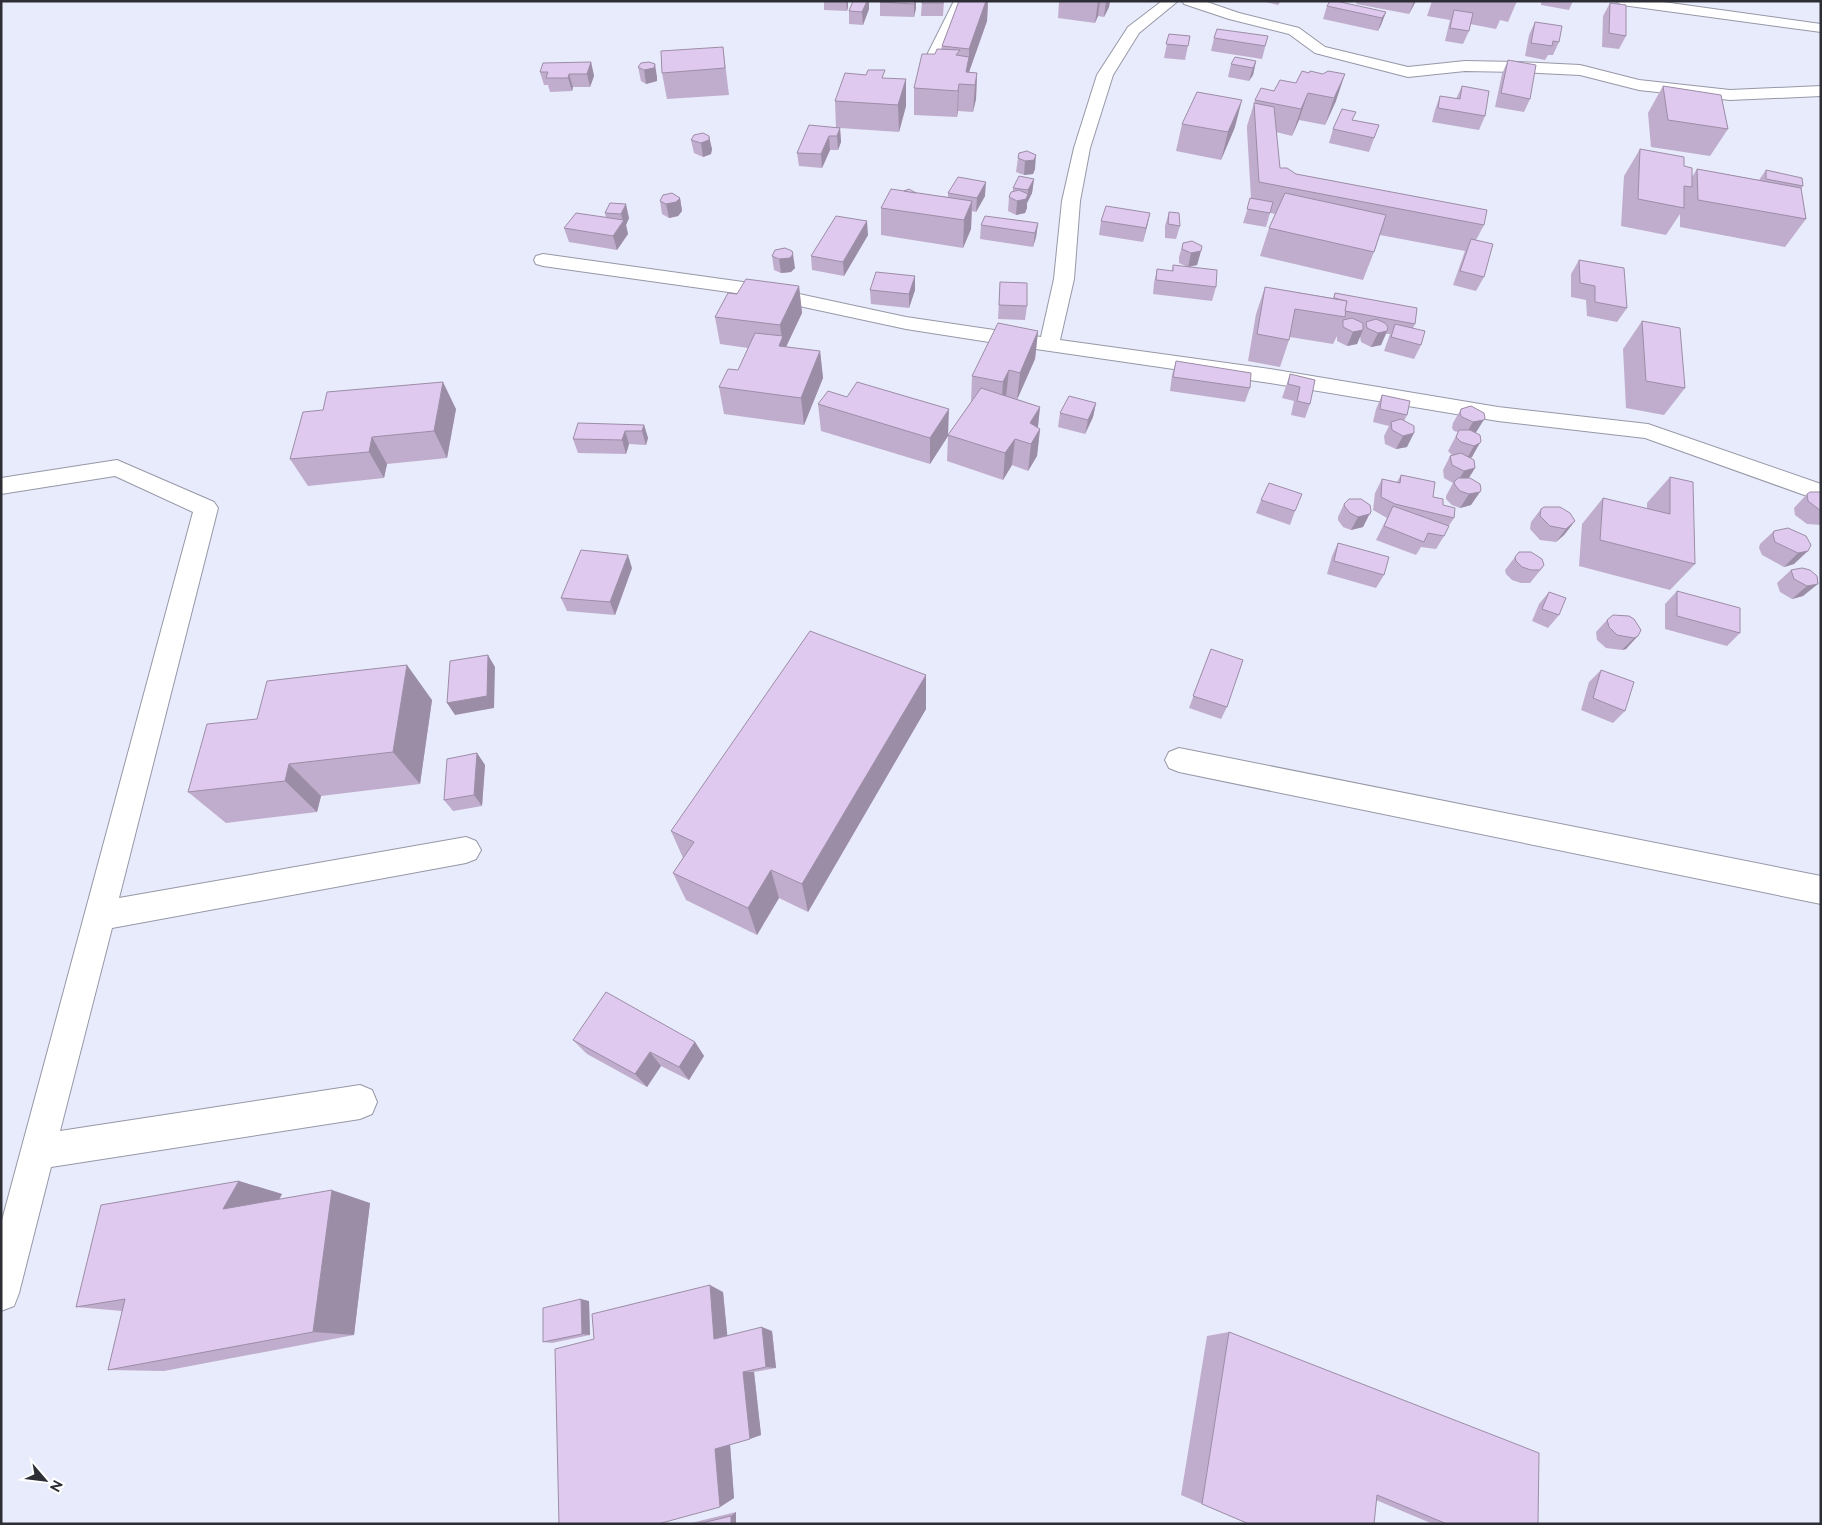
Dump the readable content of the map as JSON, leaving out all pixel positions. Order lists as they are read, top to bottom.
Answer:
{
  "north": "bottom right"
}
